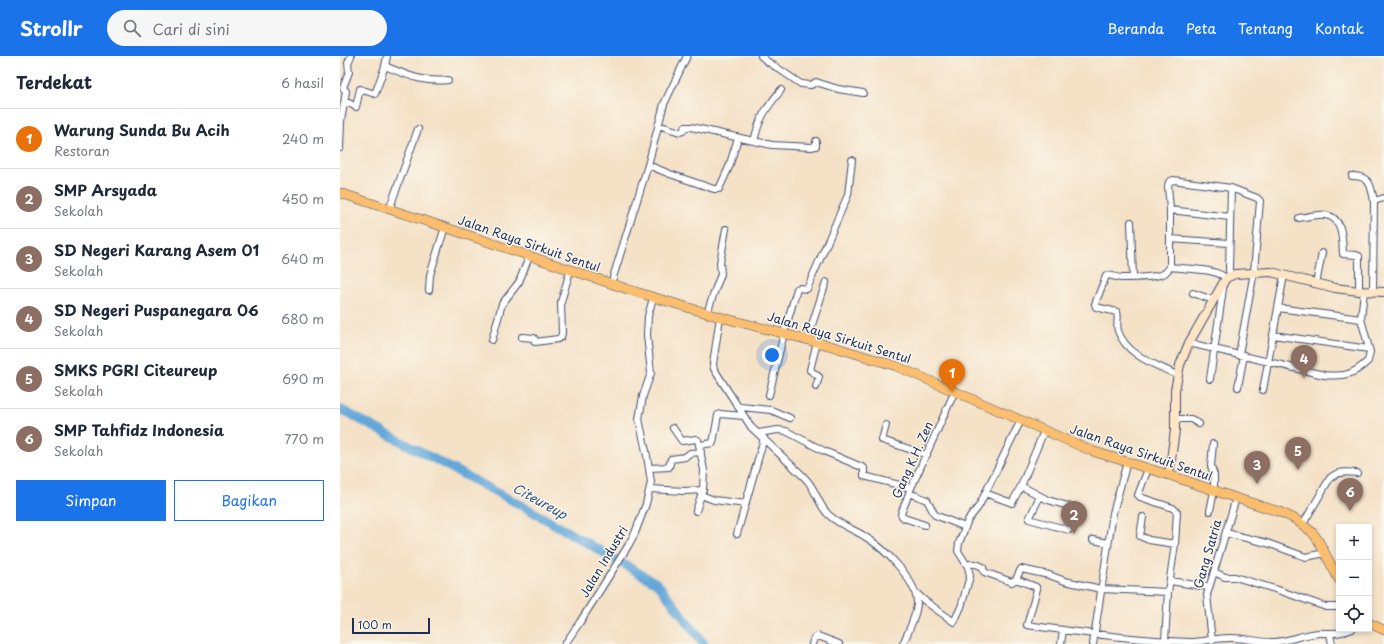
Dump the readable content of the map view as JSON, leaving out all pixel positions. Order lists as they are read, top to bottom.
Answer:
{
  "streets": {
    "main road": ["Jalan Raya Sirkuit Sentul"],
    "street": ["Gang K.H. Zen", "Gang Satria", "Jalan Industri"]
  },
  "crossings": [
    ["Jalan Raya Sirkuit Sentul", "Gang K.H. Zen"],
    ["Jalan Raya Sirkuit Sentul", "Gang Satria"],
    ["Jalan Raya Sirkuit Sentul", "Jalan Industri"]
  ],
  "water": ["Citeureup"],
  "scale_bar": "100 m",
  "page": {
    "header": "Strollr",
    "search": "Cari di sini",
    "nav": [
      "Beranda",
      "Peta",
      "Tentang",
      "Kontak"
    ],
    "heading": ["Terdekat", "6 hasil"],
    "list": [
      {
        "mark": "1",
        "name": "Warung Sunda Bu Acih",
        "note": "Restoran",
        "value": "240 m"
      },
      {
        "mark": "2",
        "name": "SMP Arsyada",
        "note": "Sekolah",
        "value": "450 m"
      },
      {
        "mark": "3",
        "name": "SD Negeri Karang Asem 01",
        "note": "Sekolah",
        "value": "640 m"
      },
      {
        "mark": "4",
        "name": "SD Negeri Puspanegara 06",
        "note": "Sekolah",
        "value": "680 m"
      },
      {
        "mark": "5",
        "name": "SMKS PGRI Citeureup",
        "note": "Sekolah",
        "value": "690 m"
      },
      {
        "mark": "6",
        "name": "SMP Tahfidz Indonesia",
        "note": "Sekolah",
        "value": "770 m"
      }
    ],
    "pins": [
      "4",
      "1",
      "5",
      "3",
      "6",
      "2"
    ],
    "buttons": ["Simpan", "Bagikan"],
    "map_buttons": ["+", "−"],
    "scale": "100 m"
  }
}
